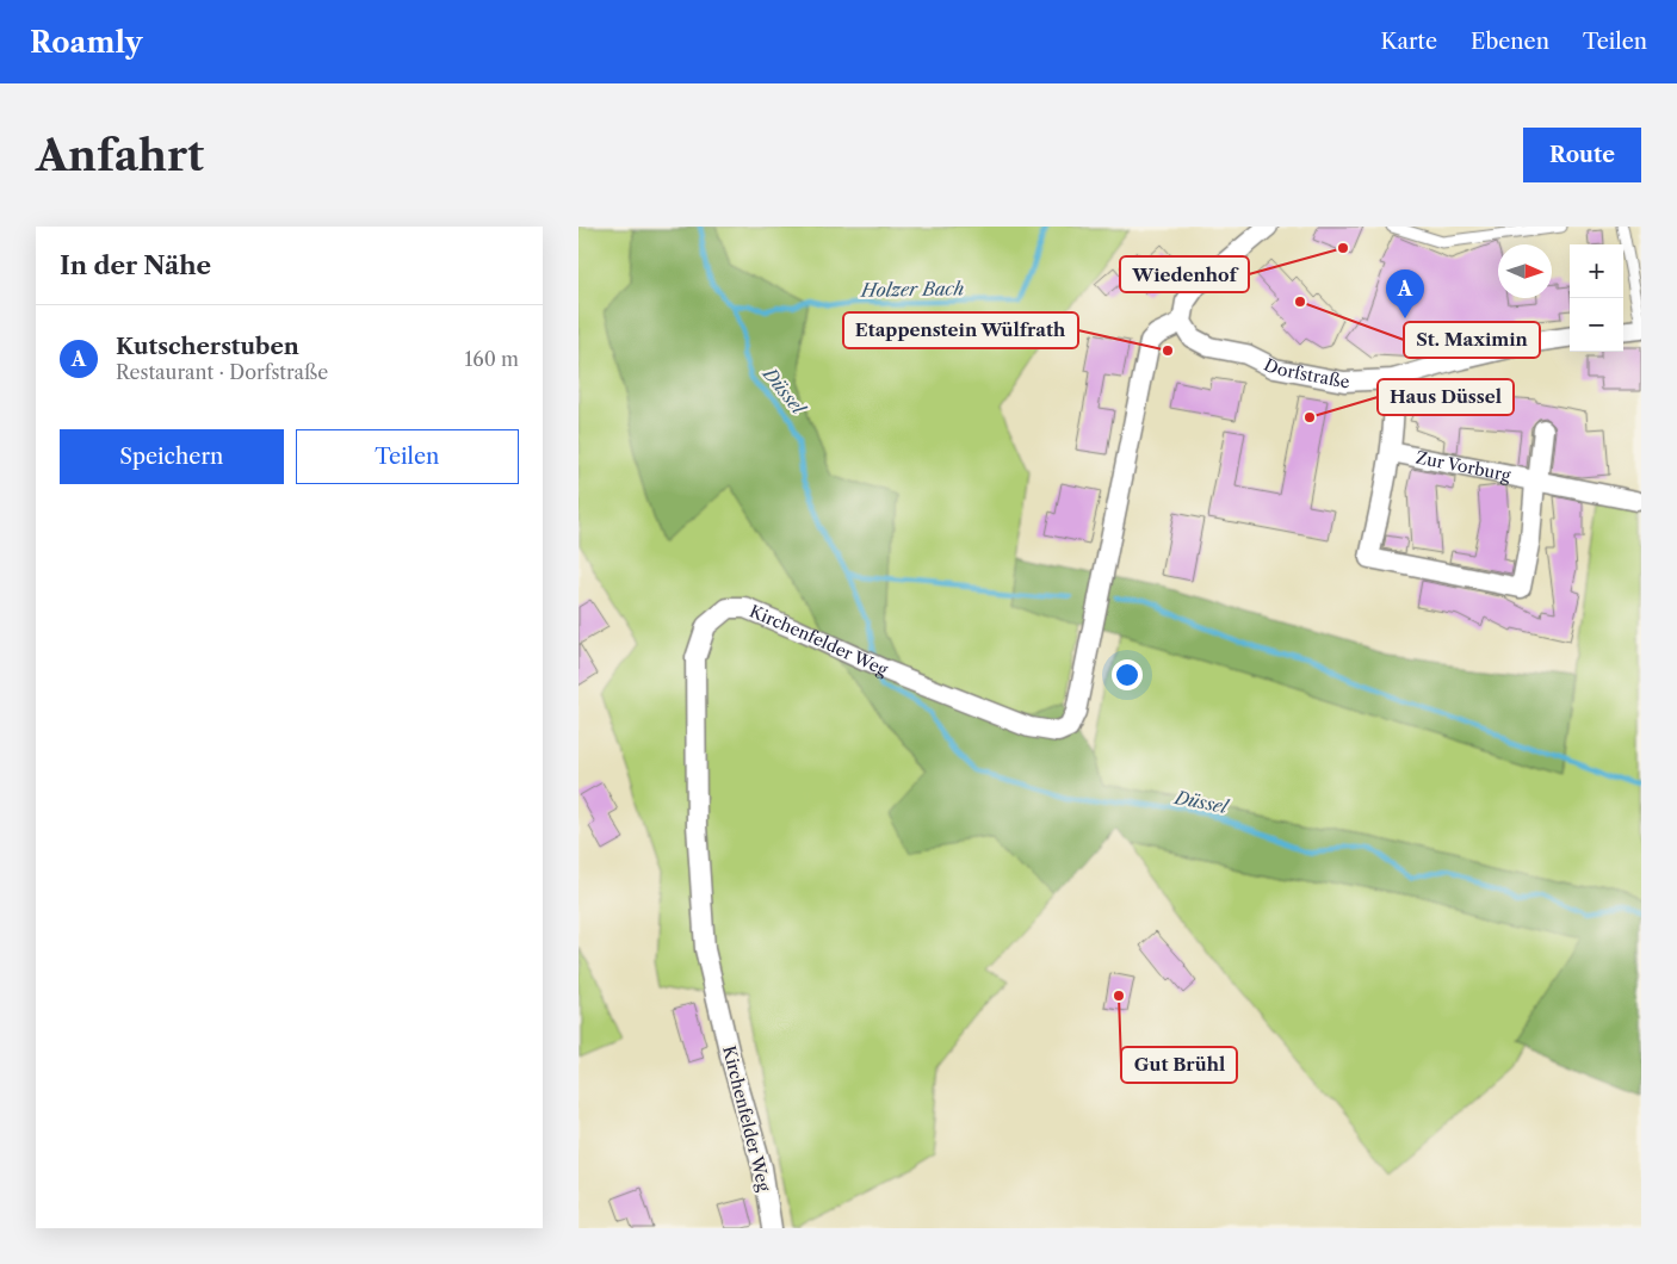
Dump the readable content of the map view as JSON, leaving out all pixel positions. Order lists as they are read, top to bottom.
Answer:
{
  "streets": {
    "street": ["Dorfstraße", "Zur Vorburg", "Kirchenfelder Weg"]
  },
  "crossings": [
    ["Dorfstraße", "Kirchenfelder Weg"]
  ],
  "water": ["Holzer Bach", "Düssel"],
  "places": [
    "Wiedenhof",
    "St. Maximin",
    "Etappenstein Wülfrath",
    "Haus Düssel",
    "Gut Brühl"
  ],
  "north": "right",
  "page": {
    "header": "Roamly",
    "nav": ["Karte", "Ebenen", "Teilen"],
    "buttons": [
      "Route",
      ["Speichern", "Teilen"]
    ],
    "title": "Anfahrt",
    "heading": "In der Nähe",
    "map_buttons": ["+", "−"],
    "pins": "A",
    "list": [
      {
        "mark": "A",
        "name": "Kutscherstuben",
        "note": "Restaurant · Dorfstraße",
        "value": "160 m"
      }
    ]
  }
}
